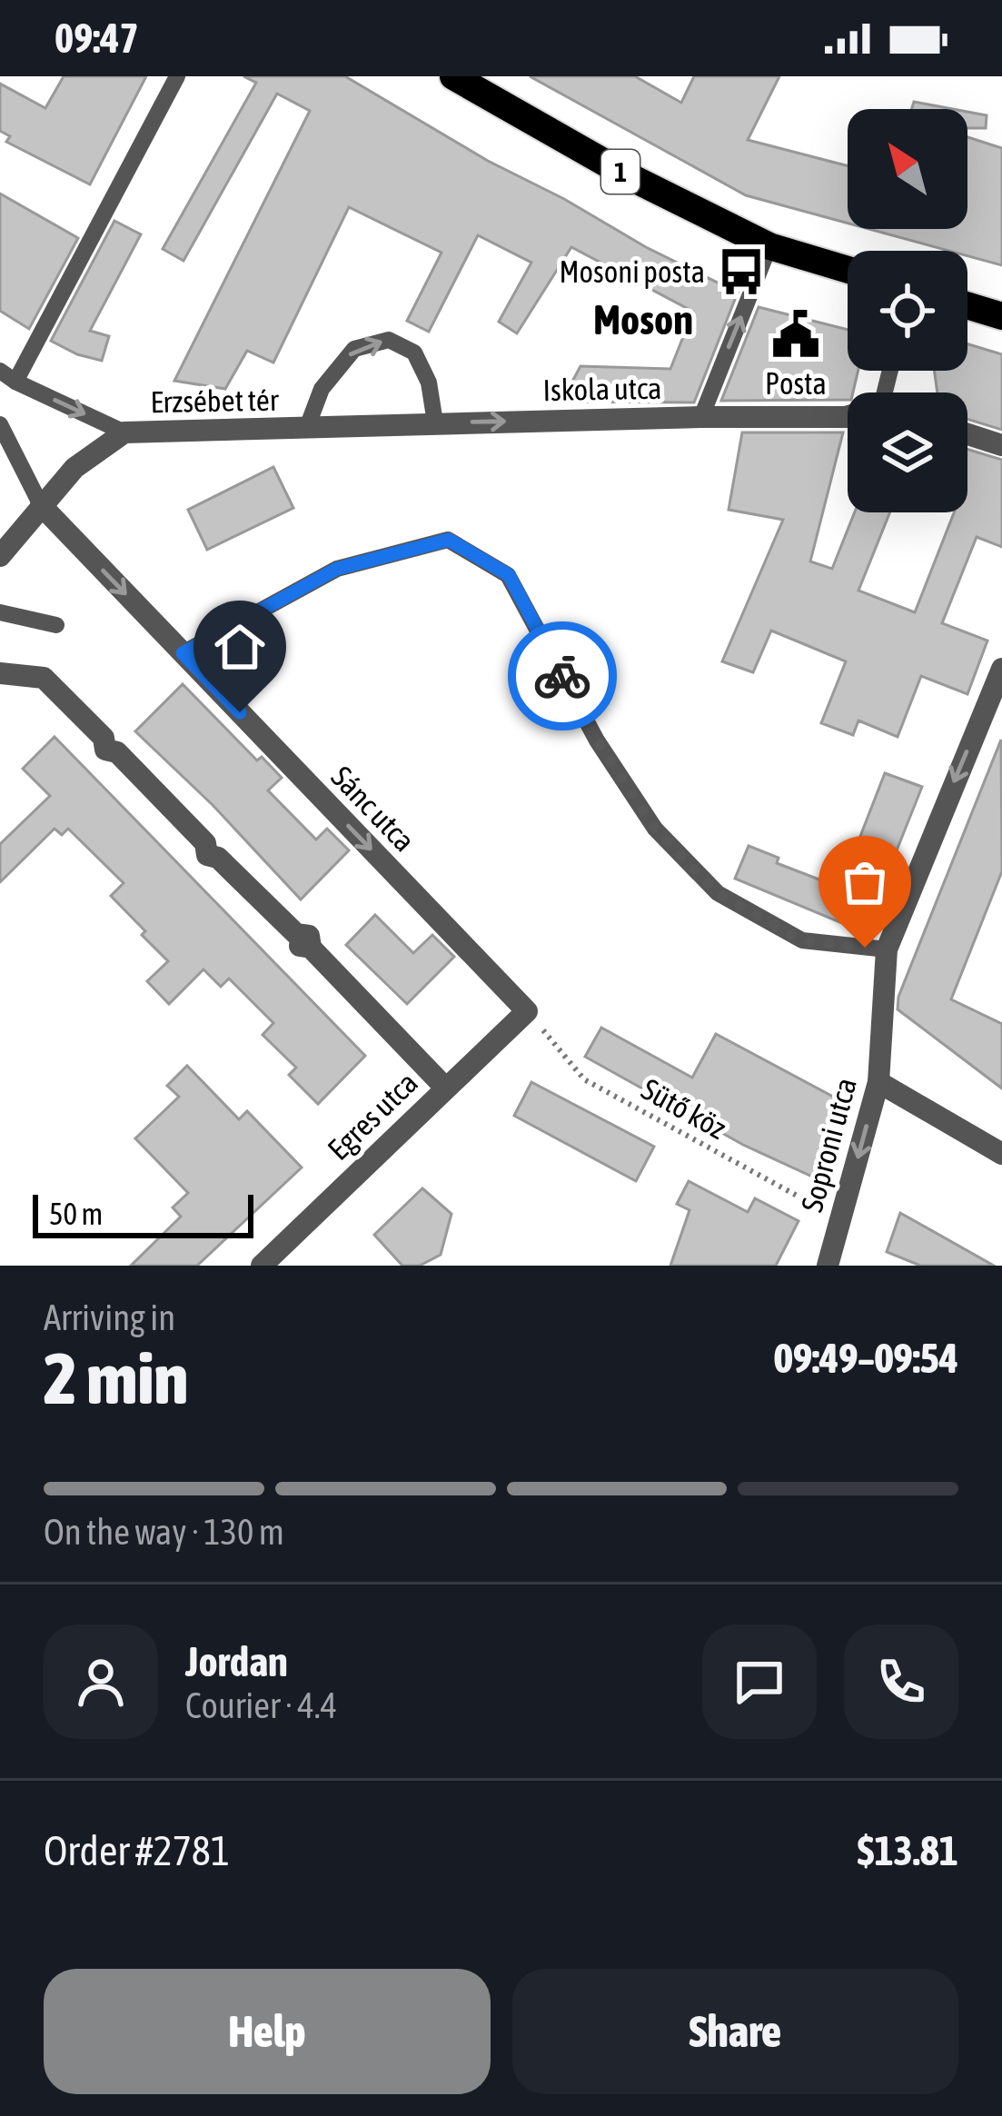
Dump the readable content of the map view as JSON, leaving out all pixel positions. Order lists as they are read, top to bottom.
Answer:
{
  "streets": {
    "main road": ["1"],
    "street": [
      "Iskola utca",
      "Erzsébet tér",
      "Sánc utca",
      "Egres utca",
      "Soproni utca"
    ],
    "path": ["Sütő köz"]
  },
  "crossings": [
    ["Iskola utca", "Erzsébet tér"],
    ["Erzsébet tér", "Sánc utca"],
    ["Sánc utca", "Sütő köz"],
    ["Sánc utca", "Egres utca"],
    ["Sütő köz", "Egres utca"],
    ["Sütő köz", "Soproni utca"]
  ],
  "one_way": ["Iskola utca", "Soproni utca"],
  "districts": ["Moson"],
  "places": {
    "bus stop": ["Mosoni posta"],
    "public building": ["Posta"]
  },
  "scale_bar": "50 m",
  "north": "top left",
  "page": {
    "status": "09:47",
    "scale": "50 m",
    "heading": ["2 min", "Arriving in", "09:49–09:54"],
    "panel": [
      "Jordan",
      "Courier · 4.4",
      "Order #2781",
      "$13.81"
    ],
    "bar": "On the way · 130 m",
    "buttons": ["Help", "Share"]
  }
}
